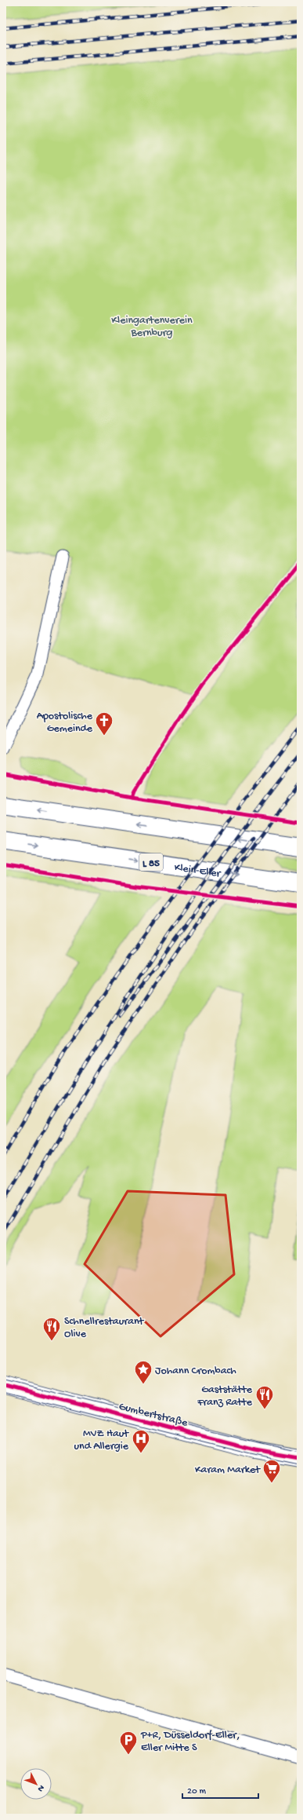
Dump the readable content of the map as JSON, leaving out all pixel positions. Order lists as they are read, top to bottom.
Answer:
{
  "streets": {
    "main road": ["L 85", "Klein-Eller", "Gumbertstraße"]
  },
  "parks": ["Kleingartenverein Bernburg"],
  "places": {
    "church": ["Apostolische Gemeinde"],
    "restaurant": ["Schnellrestaurant Olive", "Gaststätte Franz Ratte"],
    "place": ["Johann Crombach"],
    "hospital": ["MVZ Haut und Allergie"],
    "supermarket": ["Karam Market"],
    "parking": ["P+R, Düsseldorf-Eller, Eller Mitte S"]
  },
  "scale_bar": "20 m",
  "north": "bottom right"
}
